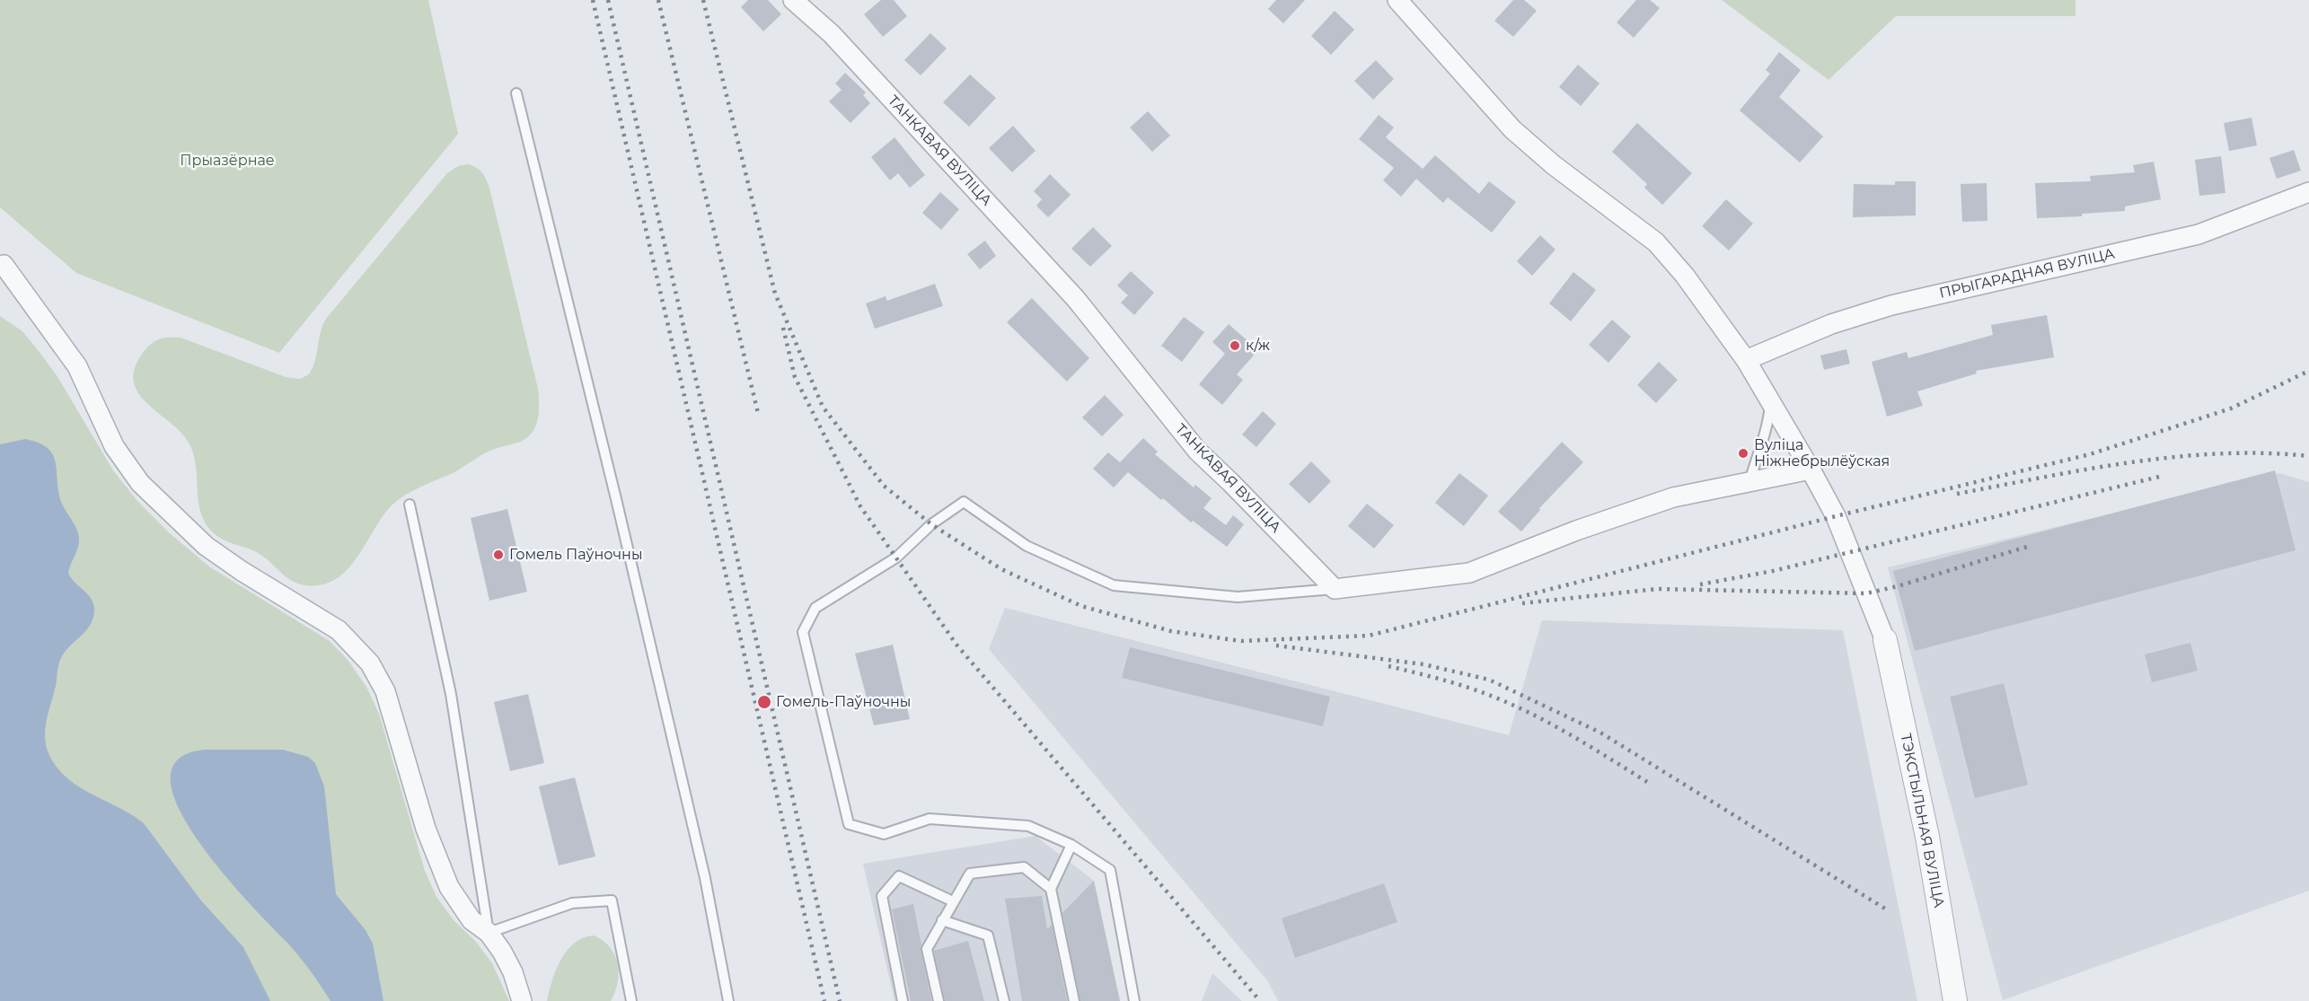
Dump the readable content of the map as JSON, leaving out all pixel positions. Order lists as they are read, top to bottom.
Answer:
{
  "streets": {
    "street": ["ТАНКАВАЯ ВУЛІЦА", "ПРЫГАРАДНАЯ ВУЛІЦА", "ТЭКСТЫЛЬНАЯ ВУЛІЦА"]
  },
  "parks": ["Прыазёрнае"],
  "places": [
    "к/ж",
    "Вуліца Ніжнебрылёўская",
    "Гомель Паўночны",
    "Гомель-Паўночны"
  ]
}
